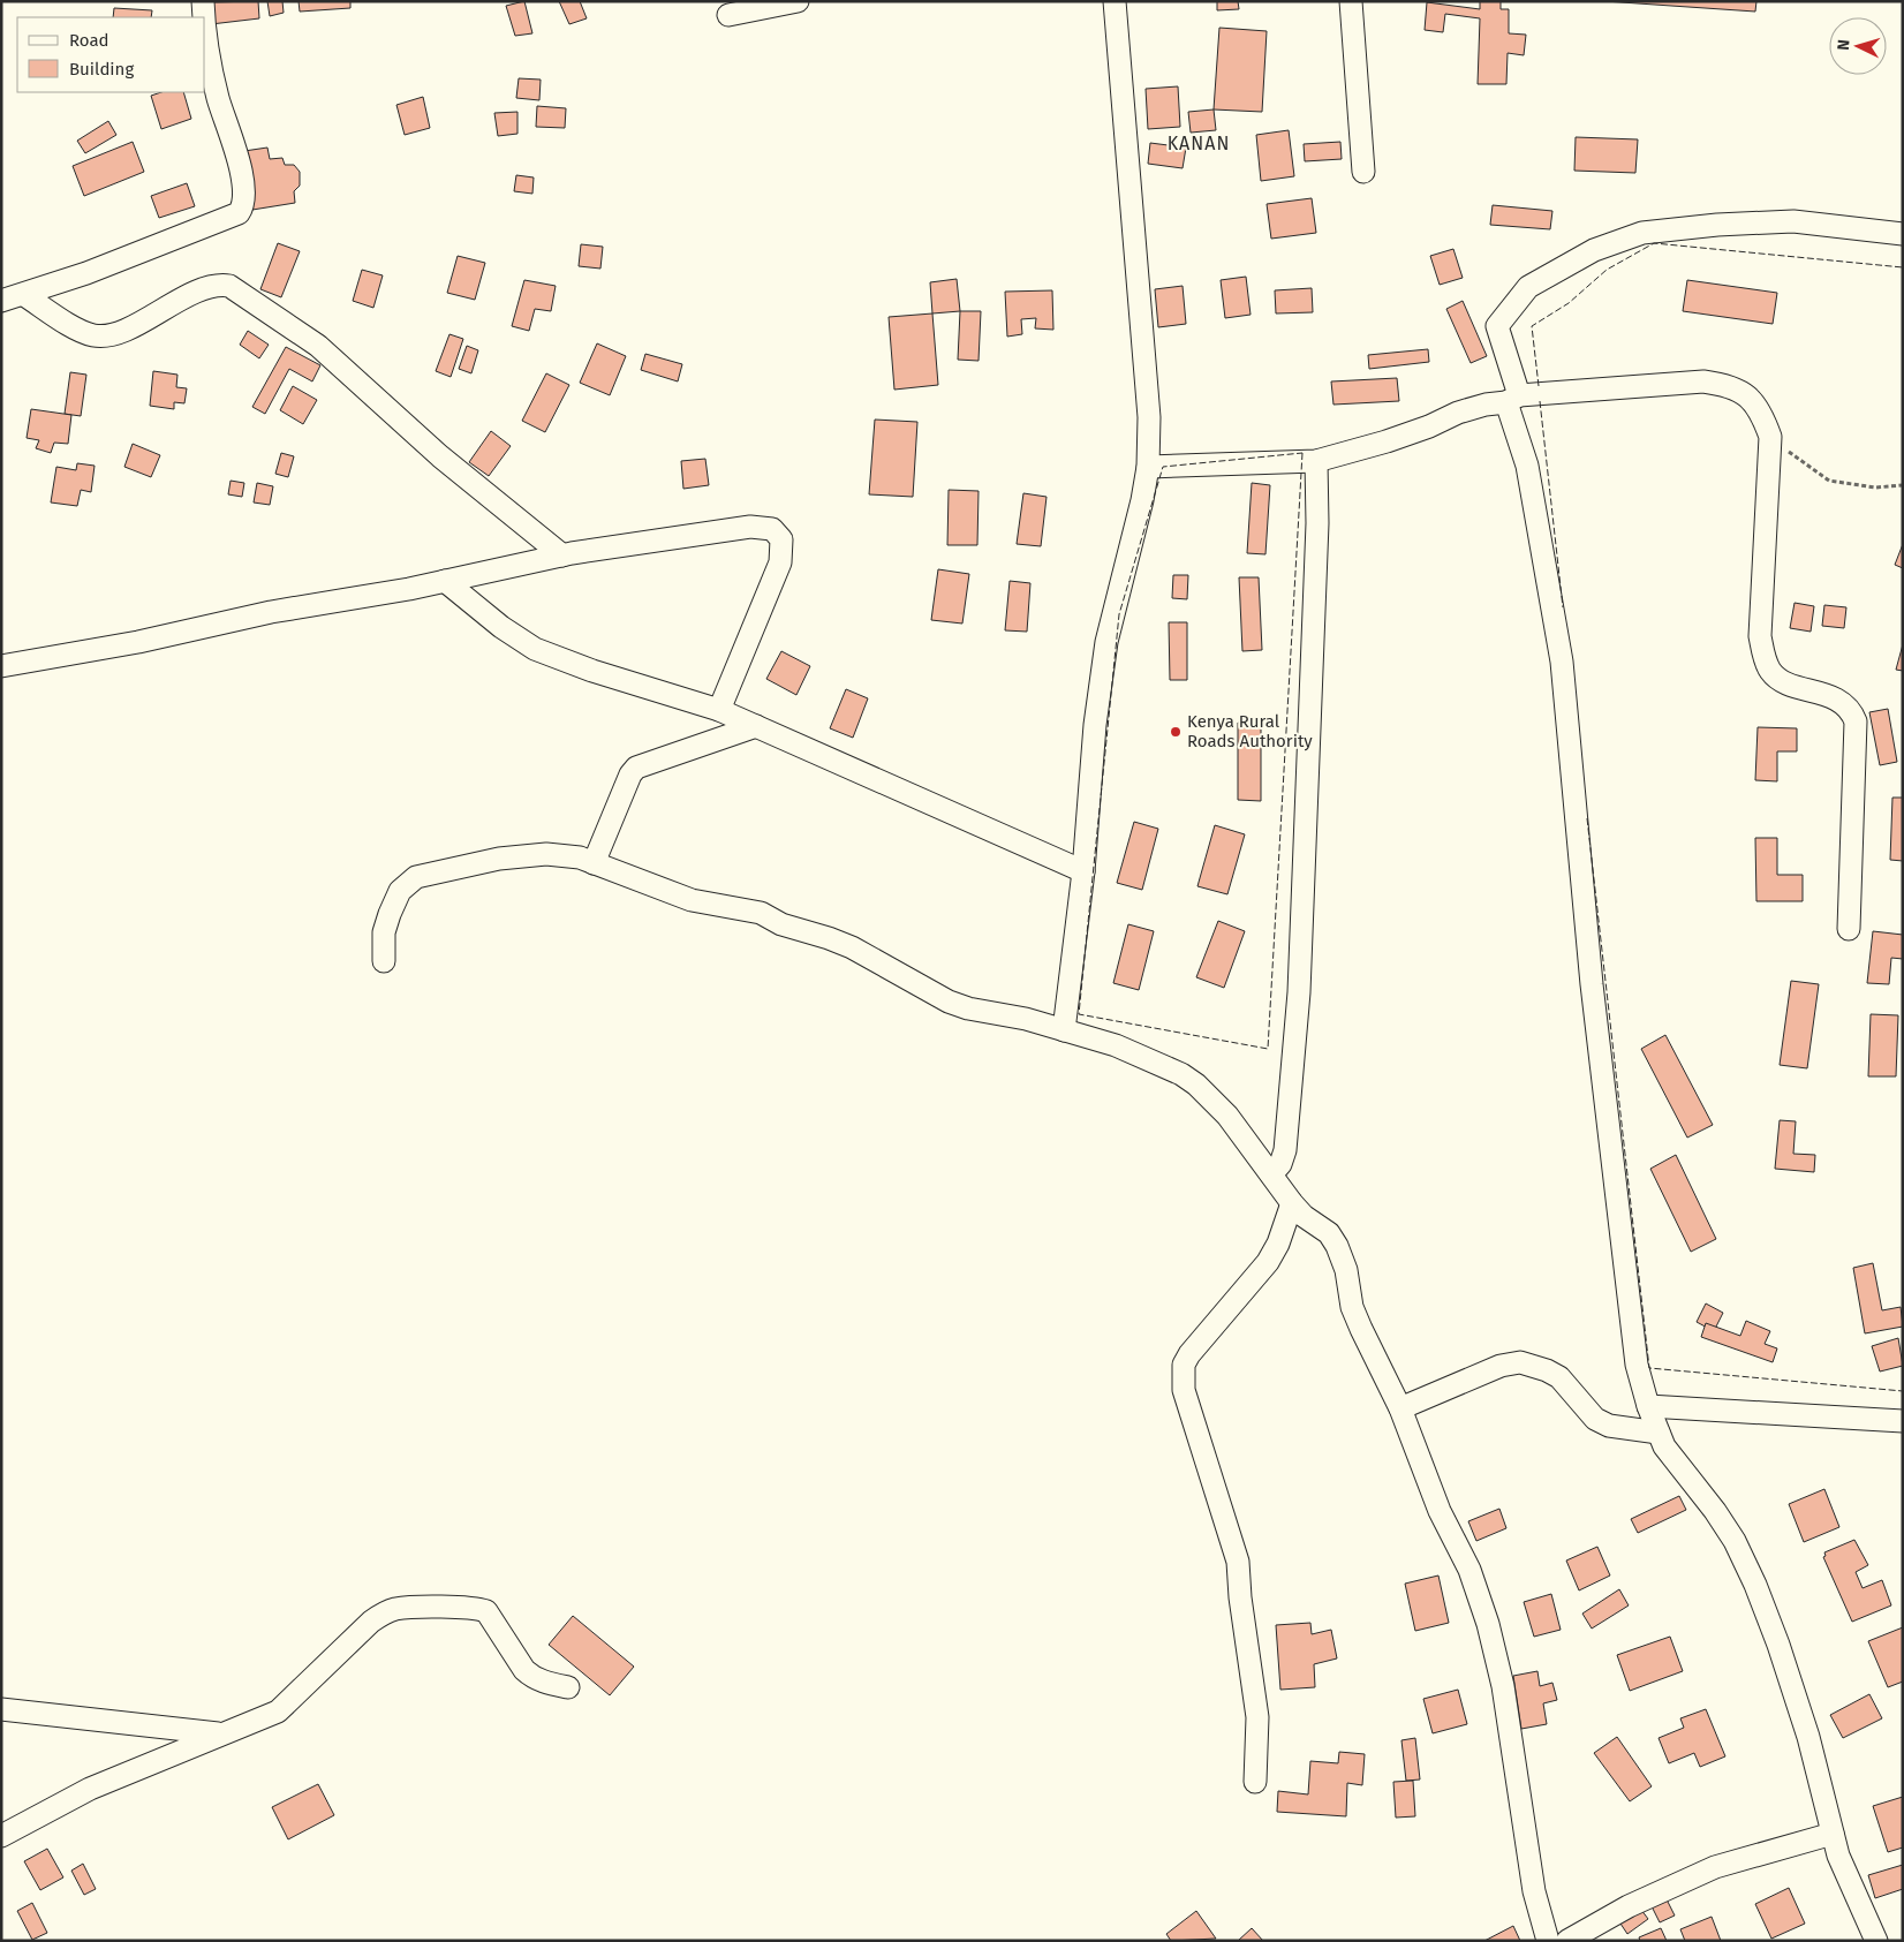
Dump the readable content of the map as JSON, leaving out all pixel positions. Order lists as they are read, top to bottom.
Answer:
{
  "districts": ["KANAN"],
  "places": ["Kenya Rural Roads Authority"],
  "legend": ["Road", "Building"],
  "north": "left"
}
